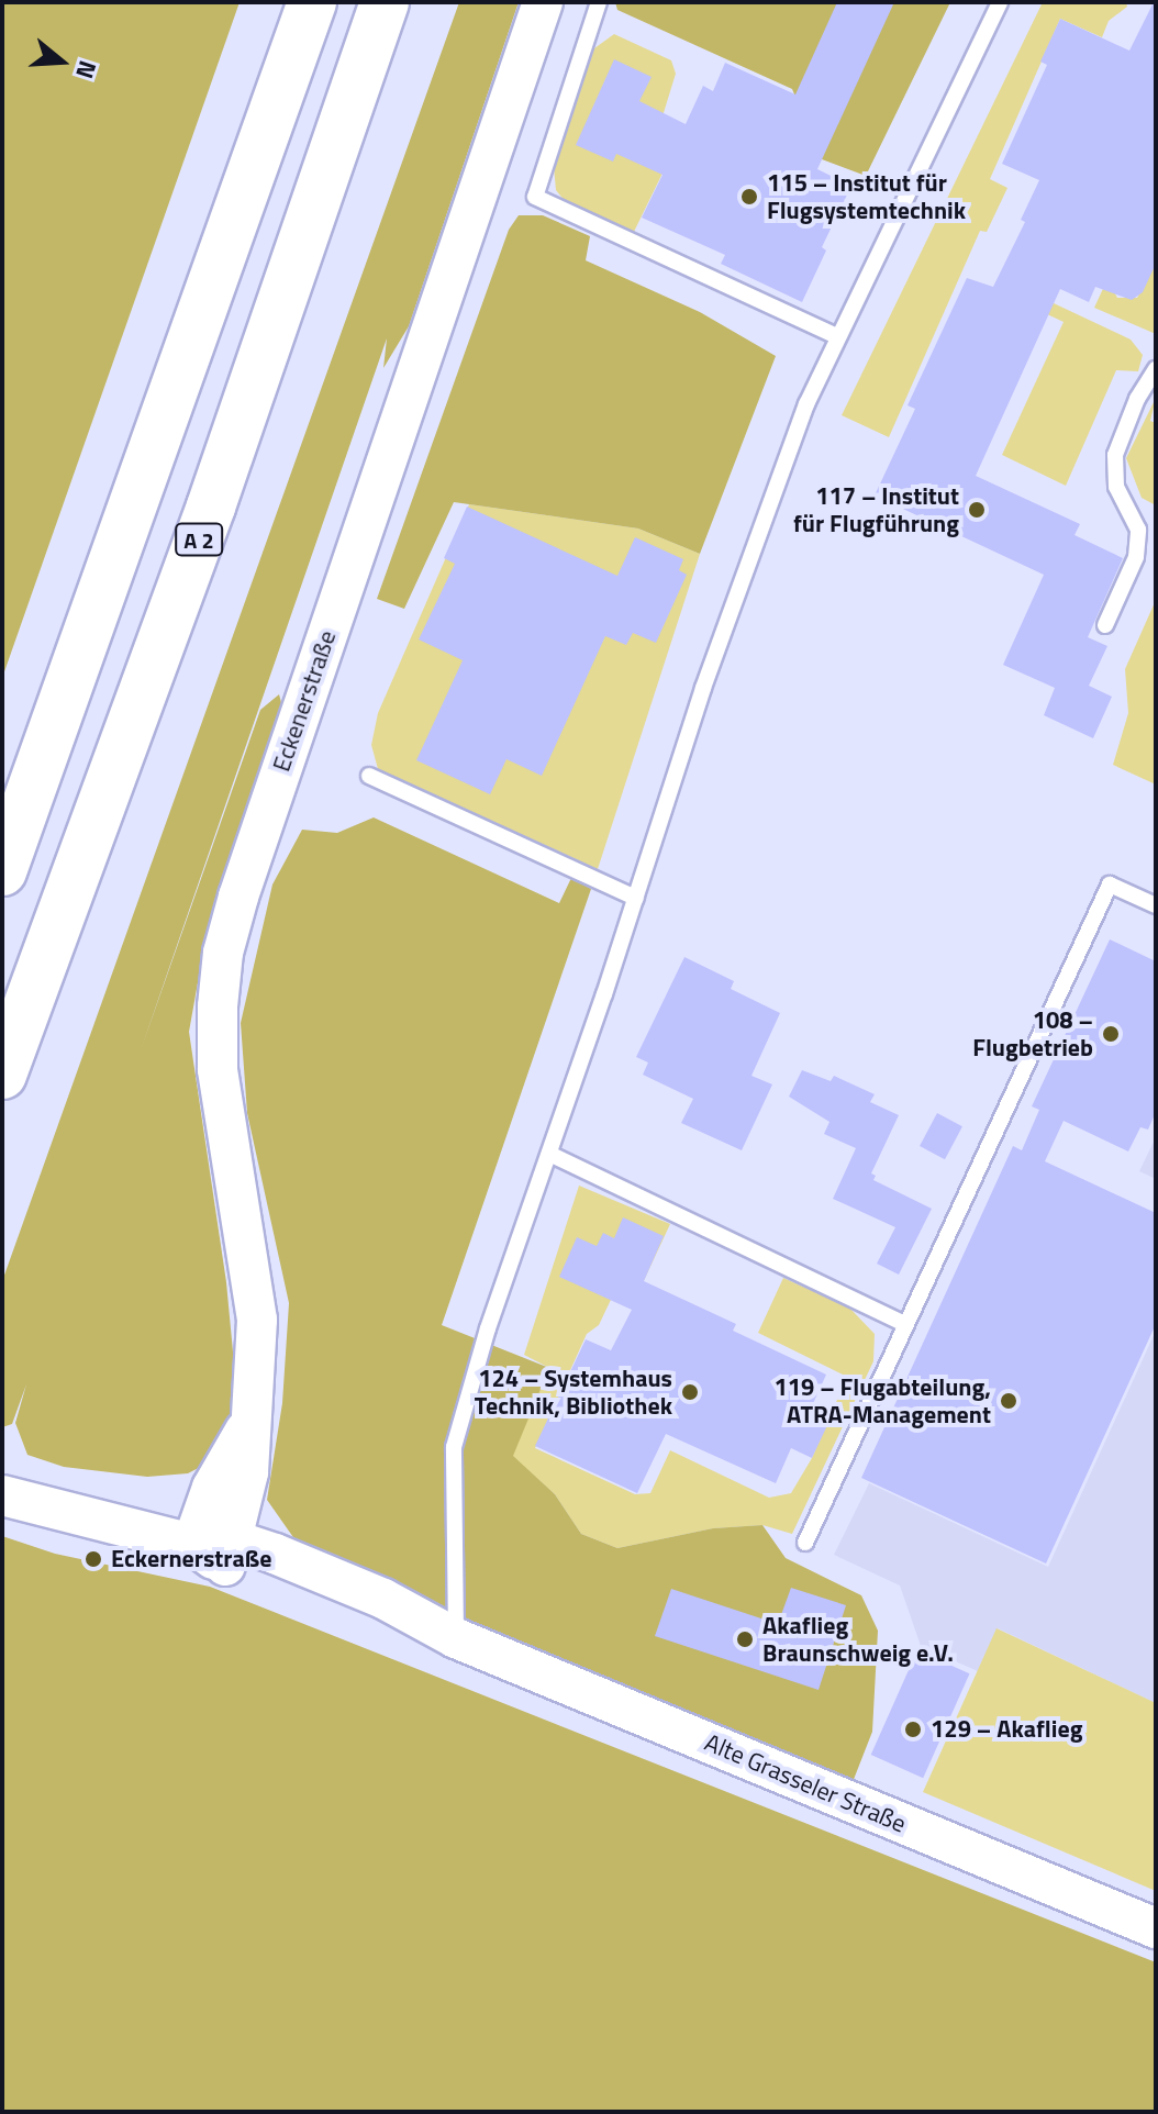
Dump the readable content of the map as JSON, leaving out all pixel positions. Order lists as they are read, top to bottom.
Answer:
{
  "streets": {
    "highway": ["A 2"],
    "main road": ["Eckenerstraße", "Alte Grasseler Straße"]
  },
  "crossings": [
    ["Eckenerstraße", "Alte Grasseler Straße"]
  ],
  "places": [
    "115 – Institut für Flugsystemtechnik",
    "117 – Institut für Flugführung",
    "108 – Flugbetrieb",
    "124 – Systemhaus Technik, Bibliothek",
    "119 – Flugabteilung, ATRA-Management",
    "Eckernerstraße",
    "Akaflieg Braunschweig e.V.",
    "129 – Akaflieg"
  ],
  "north": "right"
}
